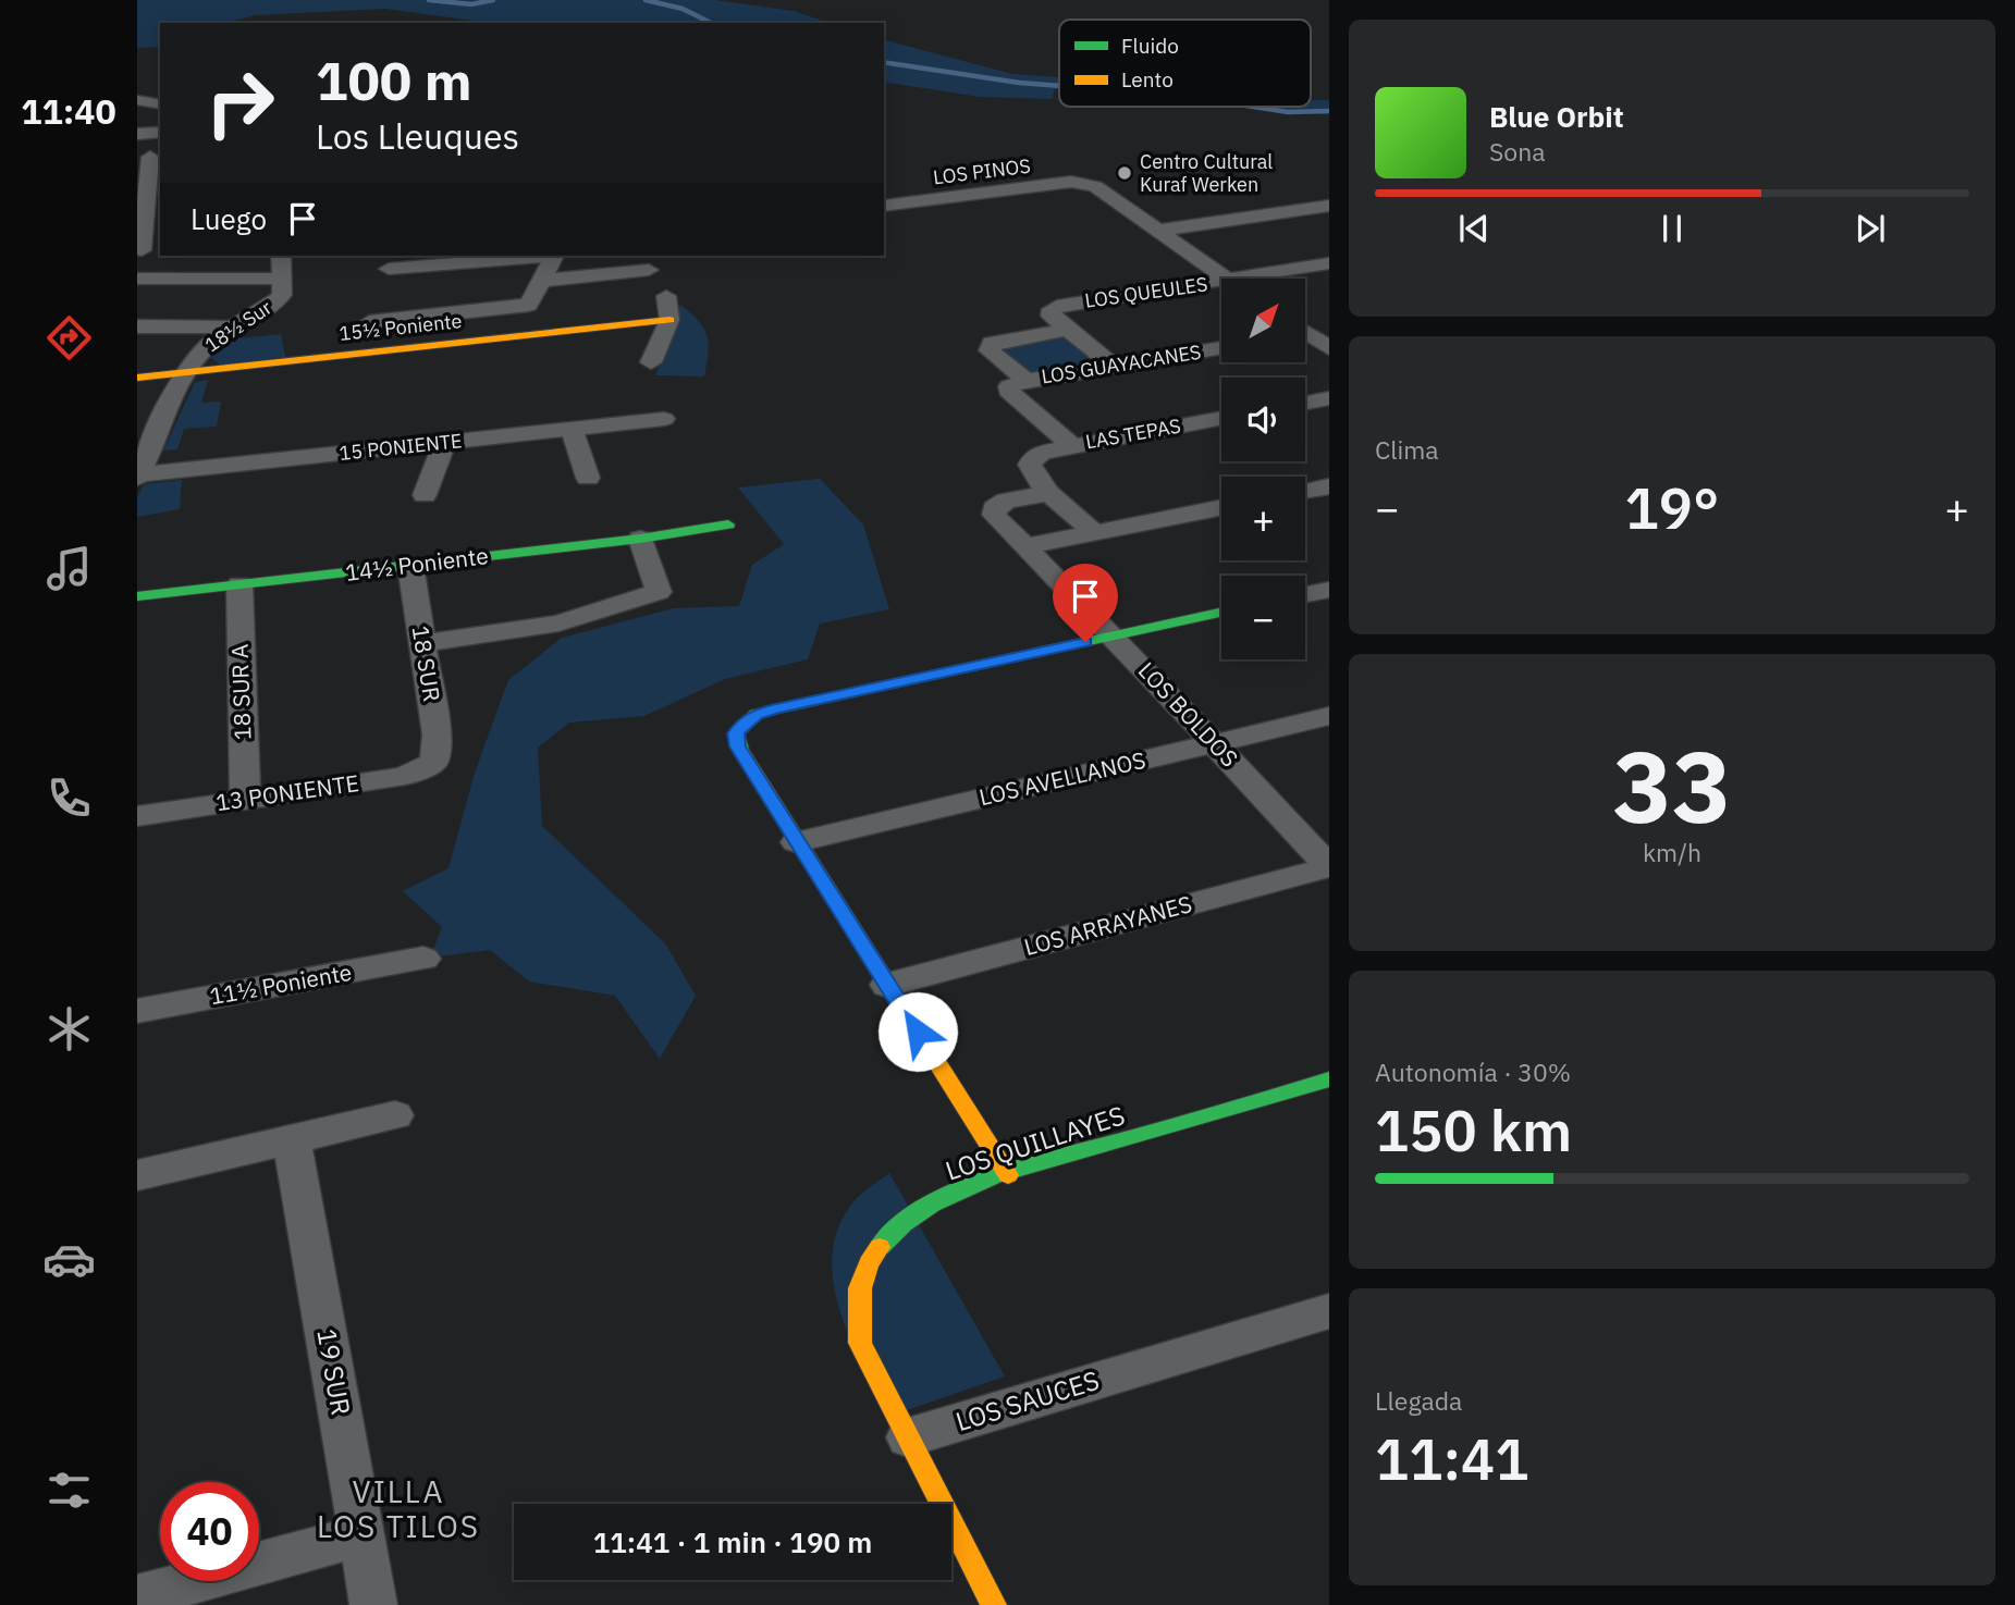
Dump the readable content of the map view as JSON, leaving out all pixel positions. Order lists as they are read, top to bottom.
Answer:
{
  "streets": {
    "street": [
      "LOS PINOS",
      "LOS QUEULES",
      "18½ Sur",
      "15½ Poniente",
      "LOS GUAYACANES",
      "LAS TEPAS",
      "15 PONIENTE",
      "14½ Poniente",
      "18 SUR",
      "18 SUR A",
      "LOS BOLDOS",
      "LOS AVELLANOS",
      "13 PONIENTE",
      "LOS ARRAYANES",
      "11½ Poniente",
      "LOS QUILLAYES",
      "19 SUR",
      "LOS SAUCES"
    ]
  },
  "crossings": [
    ["LOS QUEULES", "LOS GUAYACANES"],
    ["18½ Sur", "15½ Poniente"],
    ["18½ Sur", "15 PONIENTE"],
    ["LAS TEPAS", "LOS BOLDOS"],
    ["14½ Poniente", "18 SUR"],
    ["14½ Poniente", "18 SUR A"],
    ["18 SUR", "13 PONIENTE"],
    ["18 SUR A", "13 PONIENTE"],
    ["LOS BOLDOS", "LOS AVELLANOS"],
    ["LOS BOLDOS", "LOS ARRAYANES"],
    ["LOS QUILLAYES", "LOS SAUCES"]
  ],
  "districts": ["VILLA LOS TILOS"],
  "places": ["Centro Cultural Kuraf Werken"],
  "legend": ["Fluido", "Lento"],
  "north": "top right",
  "page": {
    "tabs": "11:40",
    "turn": ["100 m", "Los Lleuques"],
    "song": ["Blue Orbit", "Sona"],
    "then": "Luego",
    "map_buttons": ["+", "−"],
    "tile": [
      "Clima",
      ["33", "km/h"],
      ["Autonomía · 30%", "150 km"],
      ["Llegada", "11:41"]
    ],
    "heat": ["−", "19°", "+"],
    "limit": "40",
    "trip": "11:41 · 1 min · 190 m"
  }
}
